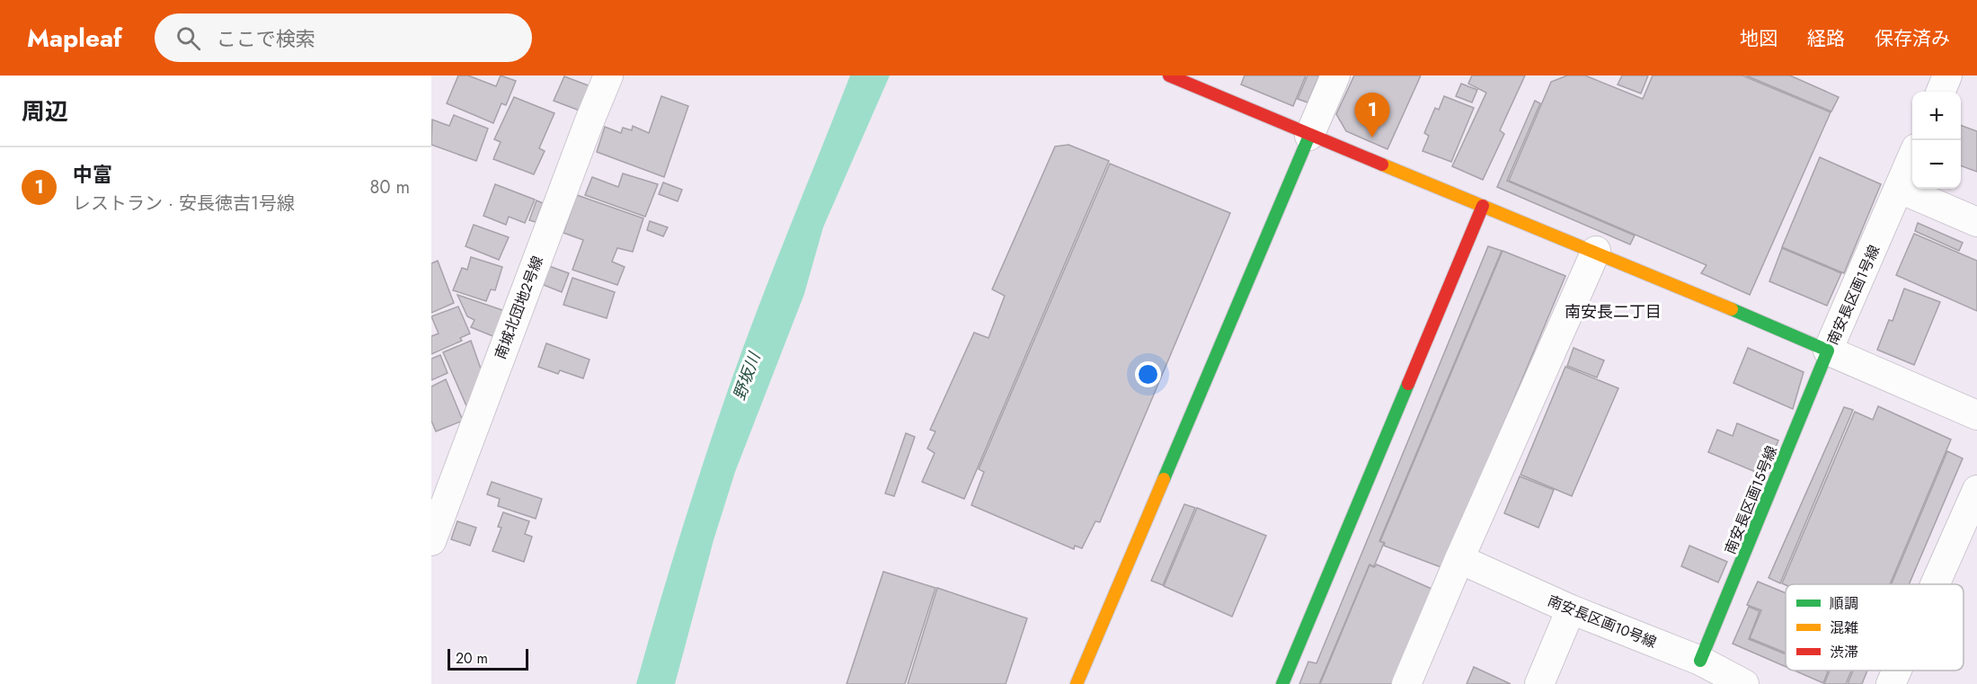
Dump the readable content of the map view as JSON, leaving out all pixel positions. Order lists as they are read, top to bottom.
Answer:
{
  "streets": {
    "street": [
      "南安長区画1号線",
      "南城北団地2号線",
      "南安長区画15号線",
      "南安長区画10号線"
    ]
  },
  "crossings": [
    ["南安長区画1号線", "南安長区画15号線"],
    ["南安長区画15号線", "南安長区画10号線"]
  ],
  "districts": ["南安長二丁目"],
  "water": ["野坂川"],
  "legend": ["順調", "混雑", "渋滞"],
  "scale_bar": "20 m",
  "page": {
    "header": "Mapleaf",
    "search": "ここで検索",
    "nav": ["地図", "経路", "保存済み"],
    "heading": "周辺",
    "map_buttons": ["+", "−"],
    "pins": "1",
    "list": [
      {
        "mark": "1",
        "name": "中富",
        "note": "レストラン · 安長徳吉1号線",
        "value": "80 m"
      }
    ],
    "scale": "20 m"
  }
}
